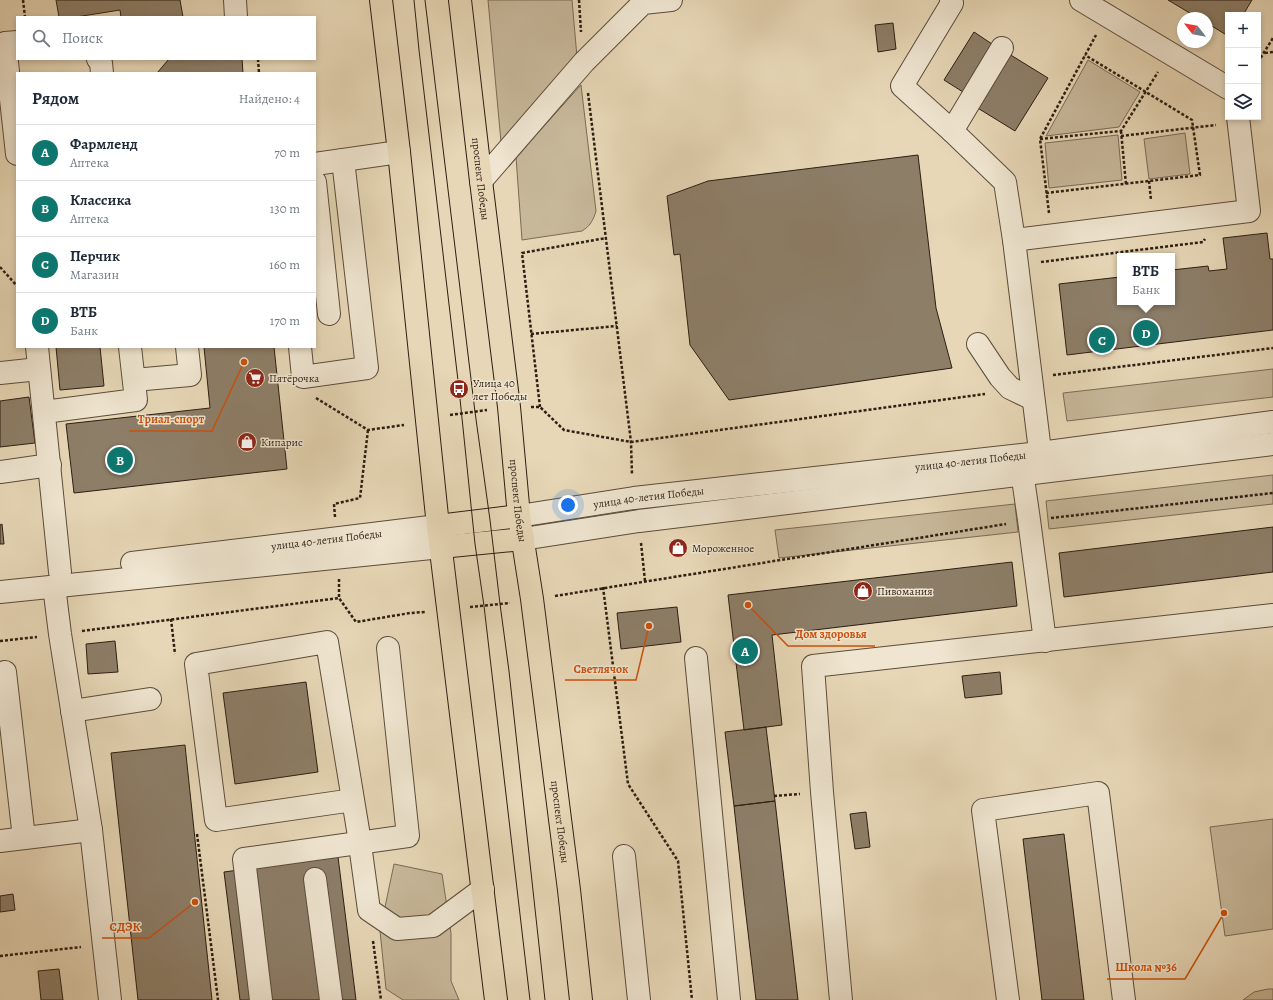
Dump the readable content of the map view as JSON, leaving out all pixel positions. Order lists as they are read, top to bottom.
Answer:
{
  "streets": {
    "main road": ["проспект Победы", "улица 40-летия Победы"]
  },
  "crossings": [
    ["проспект Победы", "улица 40-летия Победы"]
  ],
  "places": {
    "other": [
      "Tриал-спорт",
      "Дом здоровья",
      "Светлячок",
      "СДЭК",
      "Школа №36"
    ],
    "supermarket": ["Пятёрочка"],
    "bus stop": ["Улица 40 лет Победы"],
    "shop": ["Кипарис", "Мороженное", "Пивомания"]
  },
  "north": "top left",
  "page": {
    "map_buttons": ["+", "−"],
    "search": "Поиск",
    "heading": ["Рядом", "Найдено: 4"],
    "list": [
      {
        "mark": "A",
        "name": "Фармленд",
        "note": "Аптека",
        "value": "70 m"
      },
      {
        "mark": "B",
        "name": "Классика",
        "note": "Аптека",
        "value": "130 m"
      },
      {
        "mark": "C",
        "name": "Перчик",
        "note": "Магазин",
        "value": "160 m"
      },
      {
        "mark": "D",
        "name": "ВТБ",
        "note": "Банк",
        "value": "170 m"
      }
    ],
    "popup": ["ВТБ", "Банк"],
    "pins": [
      "D",
      "C",
      "B",
      "A"
    ]
  }
}
